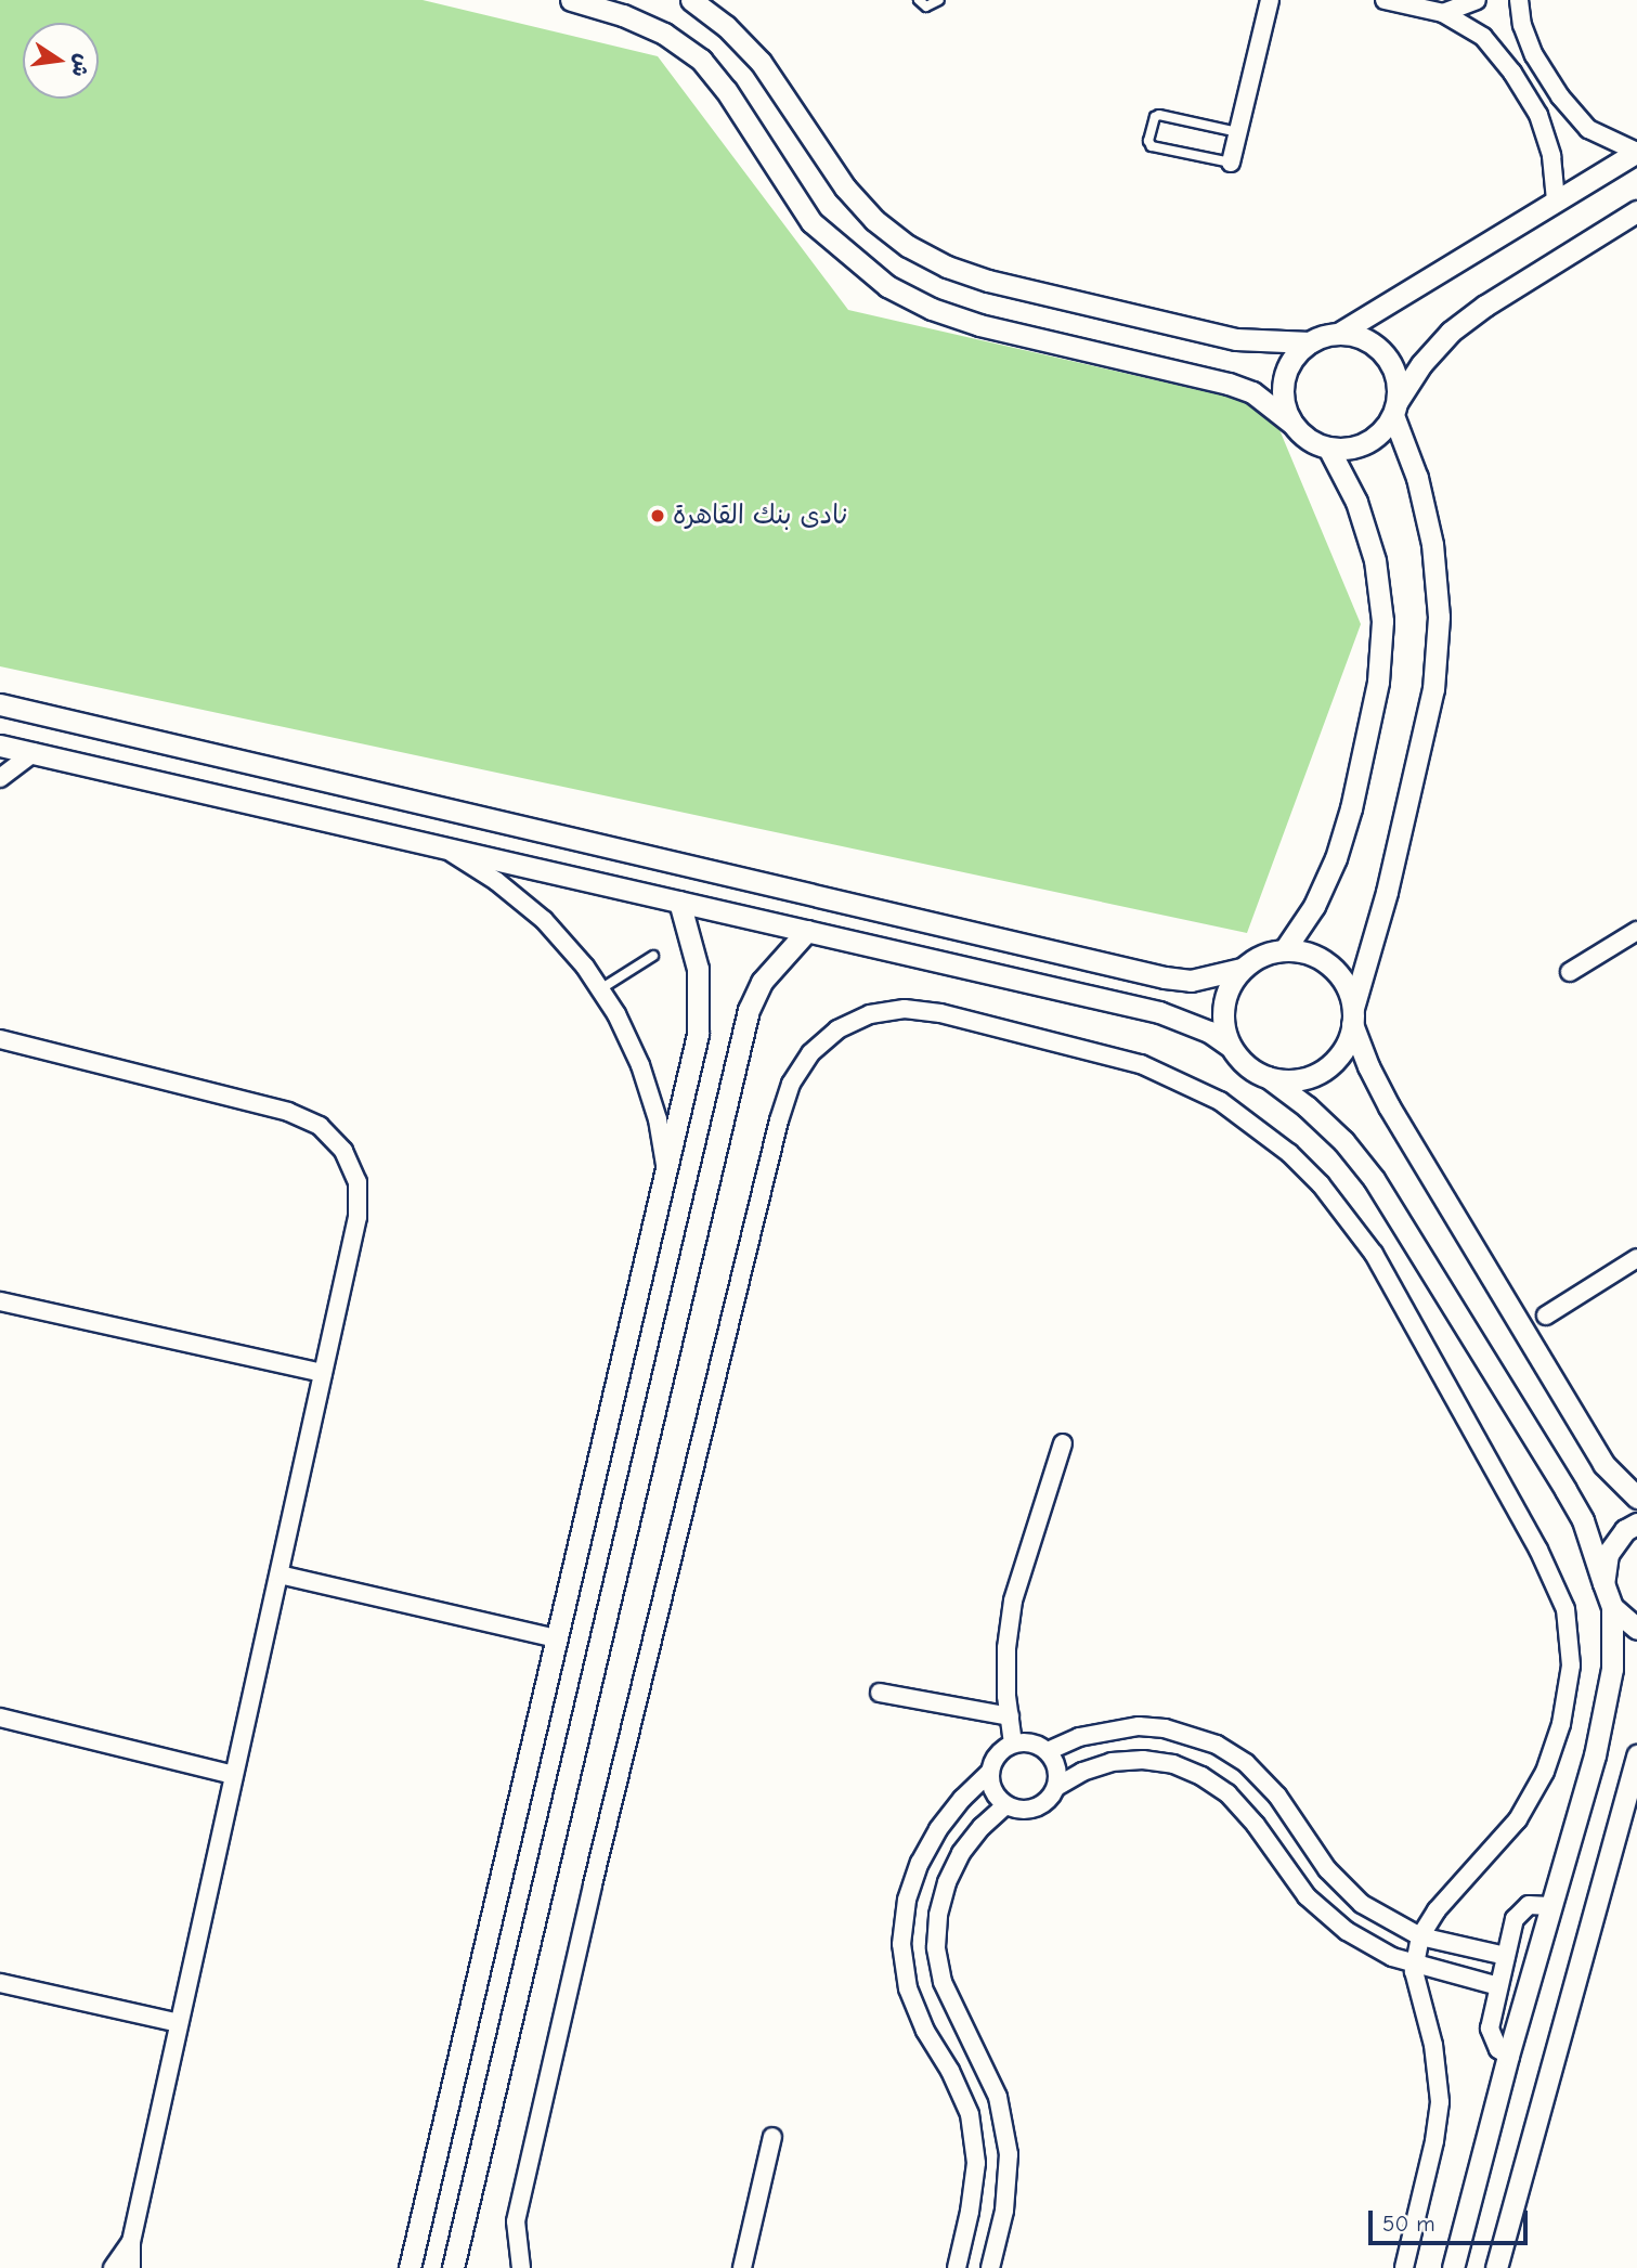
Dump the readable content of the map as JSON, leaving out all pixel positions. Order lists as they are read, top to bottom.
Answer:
{
  "places": ["نادى بنك القاهرة"],
  "scale_bar": "50 m",
  "north": "right"
}
